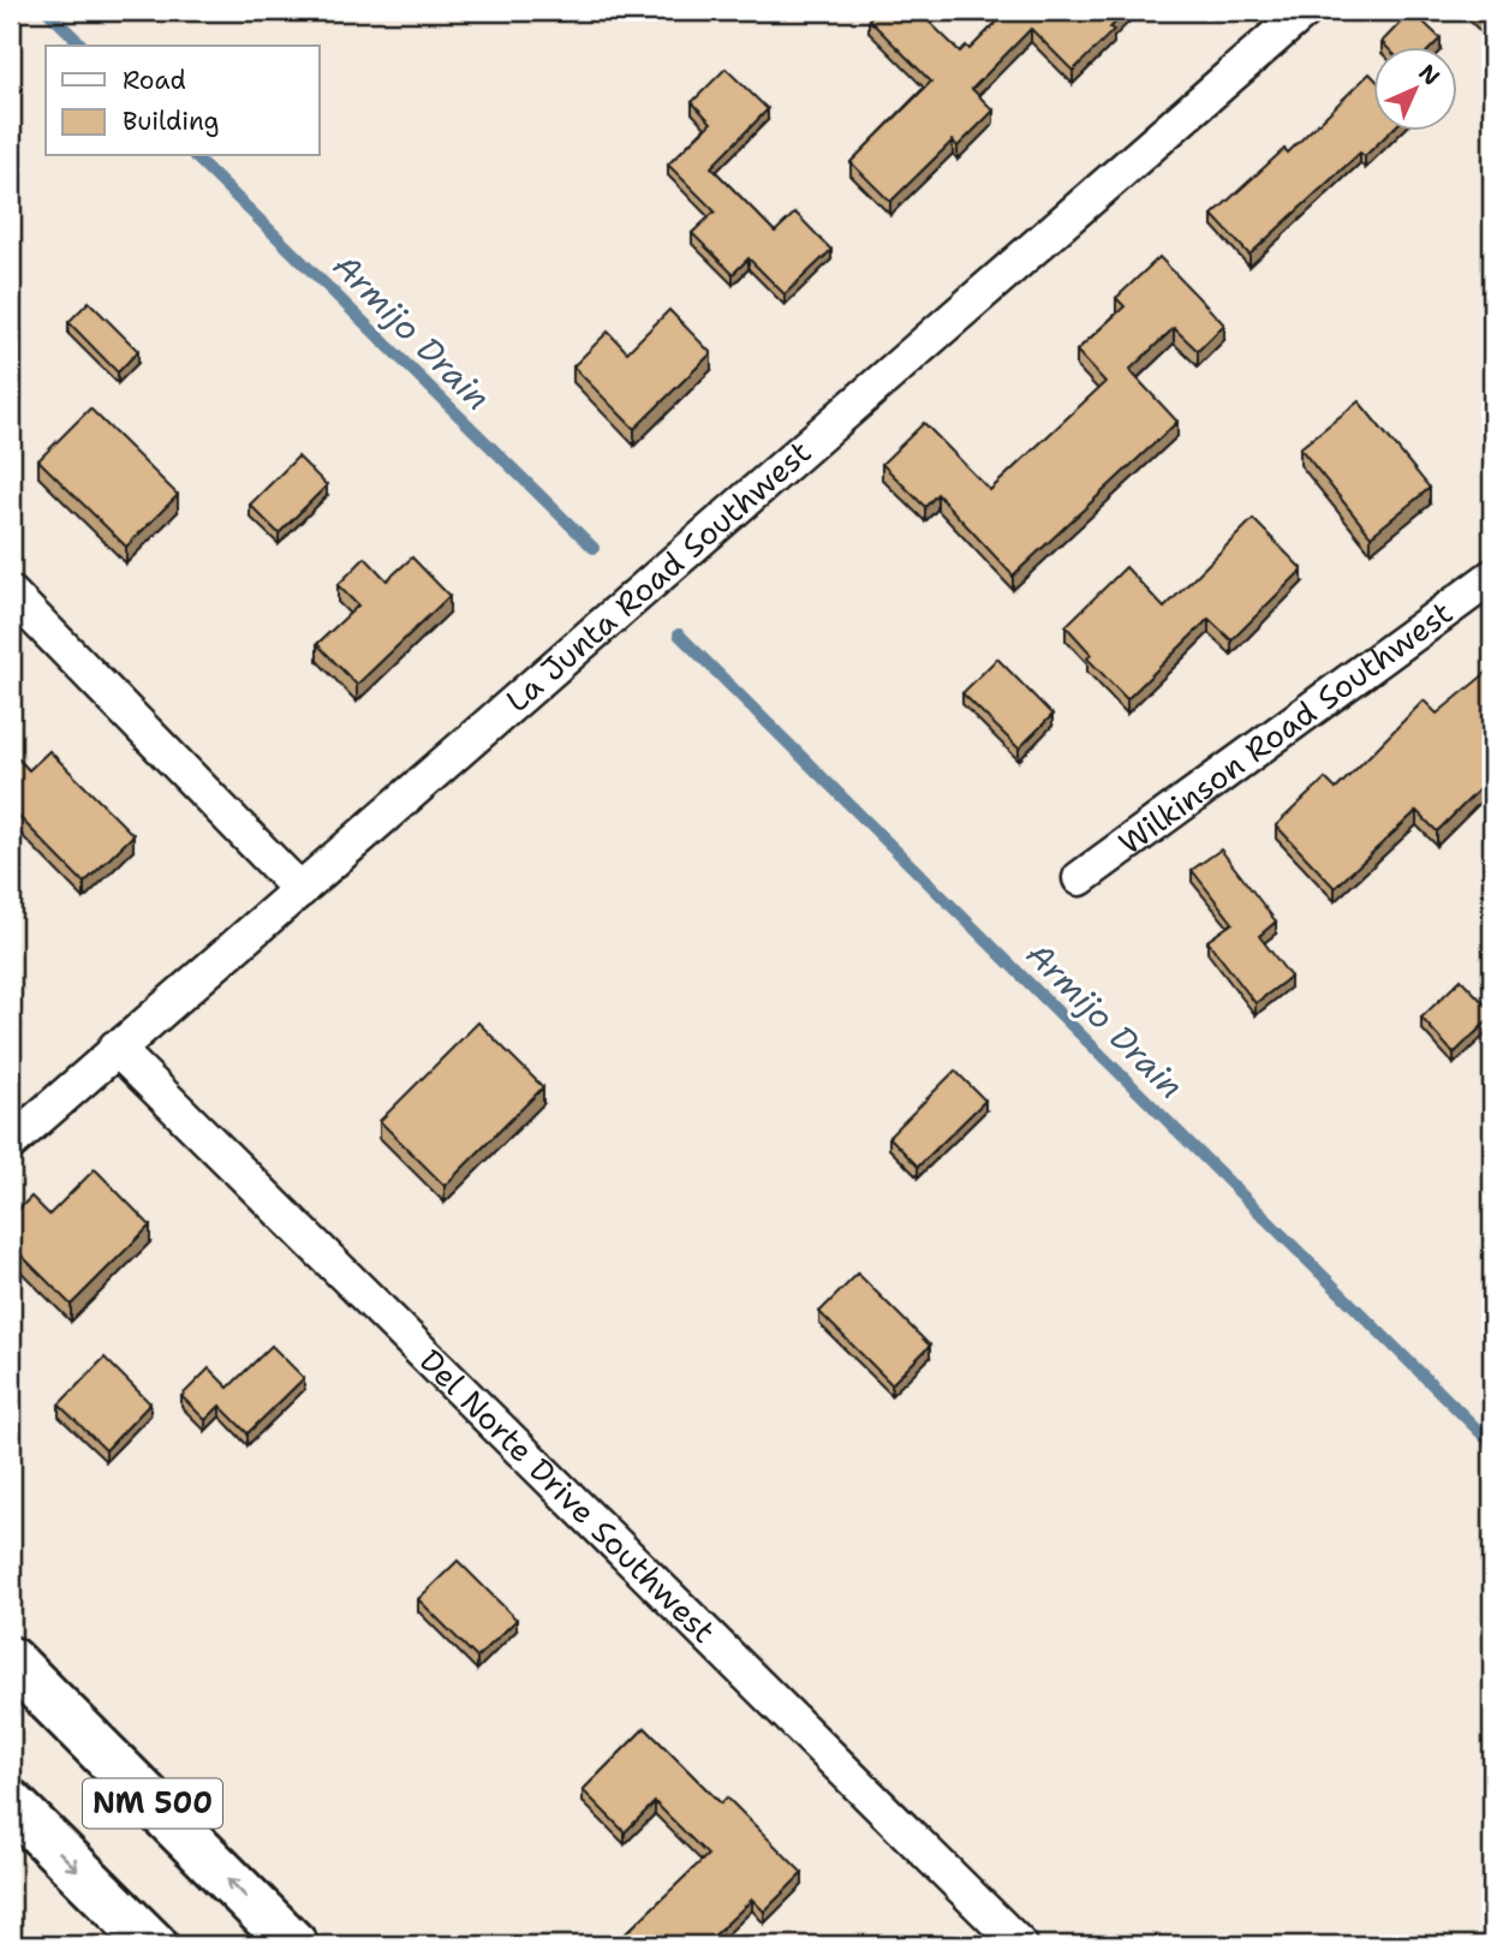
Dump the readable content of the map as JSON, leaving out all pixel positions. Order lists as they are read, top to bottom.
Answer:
{
  "streets": {
    "main road": ["NM 500"],
    "street": ["La Junta Road Southwest", "Wilkinson Road Southwest", "Del Norte Drive Southwest"]
  },
  "crossings": [
    ["La Junta Road Southwest", "Del Norte Drive Southwest"]
  ],
  "water": ["Armijo Drain"],
  "legend": ["Road", "Building"],
  "north": "top right"
}
